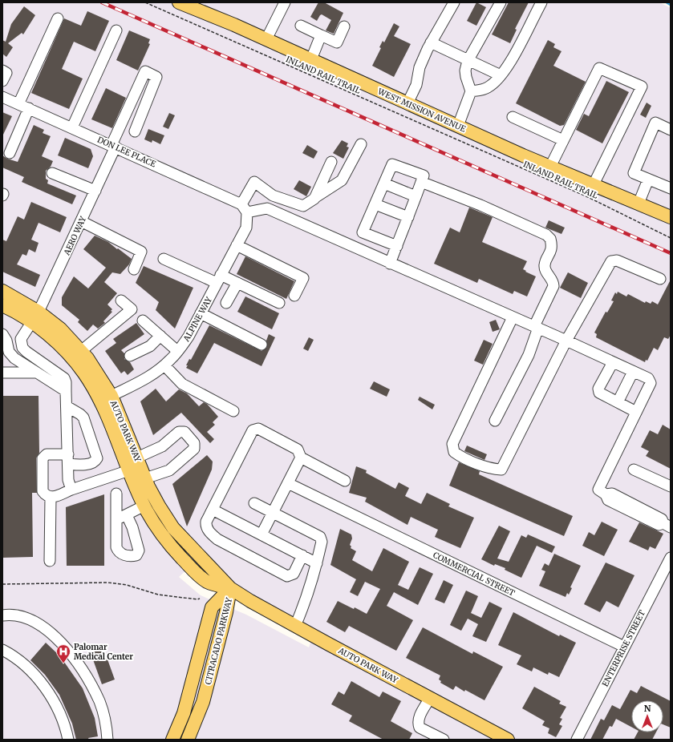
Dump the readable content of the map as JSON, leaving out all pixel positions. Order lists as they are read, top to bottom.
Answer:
{
  "streets": {
    "main road": ["WEST MISSION AVENUE", "AUTO PARK WAY", "CITRACADO PARKWAY"],
    "street": [
      "DON LEE PLACE",
      "AERO WAY",
      "ALPINE WAY",
      "COMMERCIAL STREET",
      "ENTERPRISE STREET"
    ],
    "path": ["INLAND RAIL TRAIL"]
  },
  "crossings": [
    ["DON LEE PLACE", "AERO WAY"],
    ["DON LEE PLACE", "ALPINE WAY"],
    ["AERO WAY", "AUTO PARK WAY"],
    ["ALPINE WAY", "AUTO PARK WAY"],
    ["AUTO PARK WAY", "CITRACADO PARKWAY"],
    ["COMMERCIAL STREET", "ENTERPRISE STREET"]
  ],
  "places": {
    "hospital": ["Palomar Medical Center"]
  },
  "north": "top"
}
